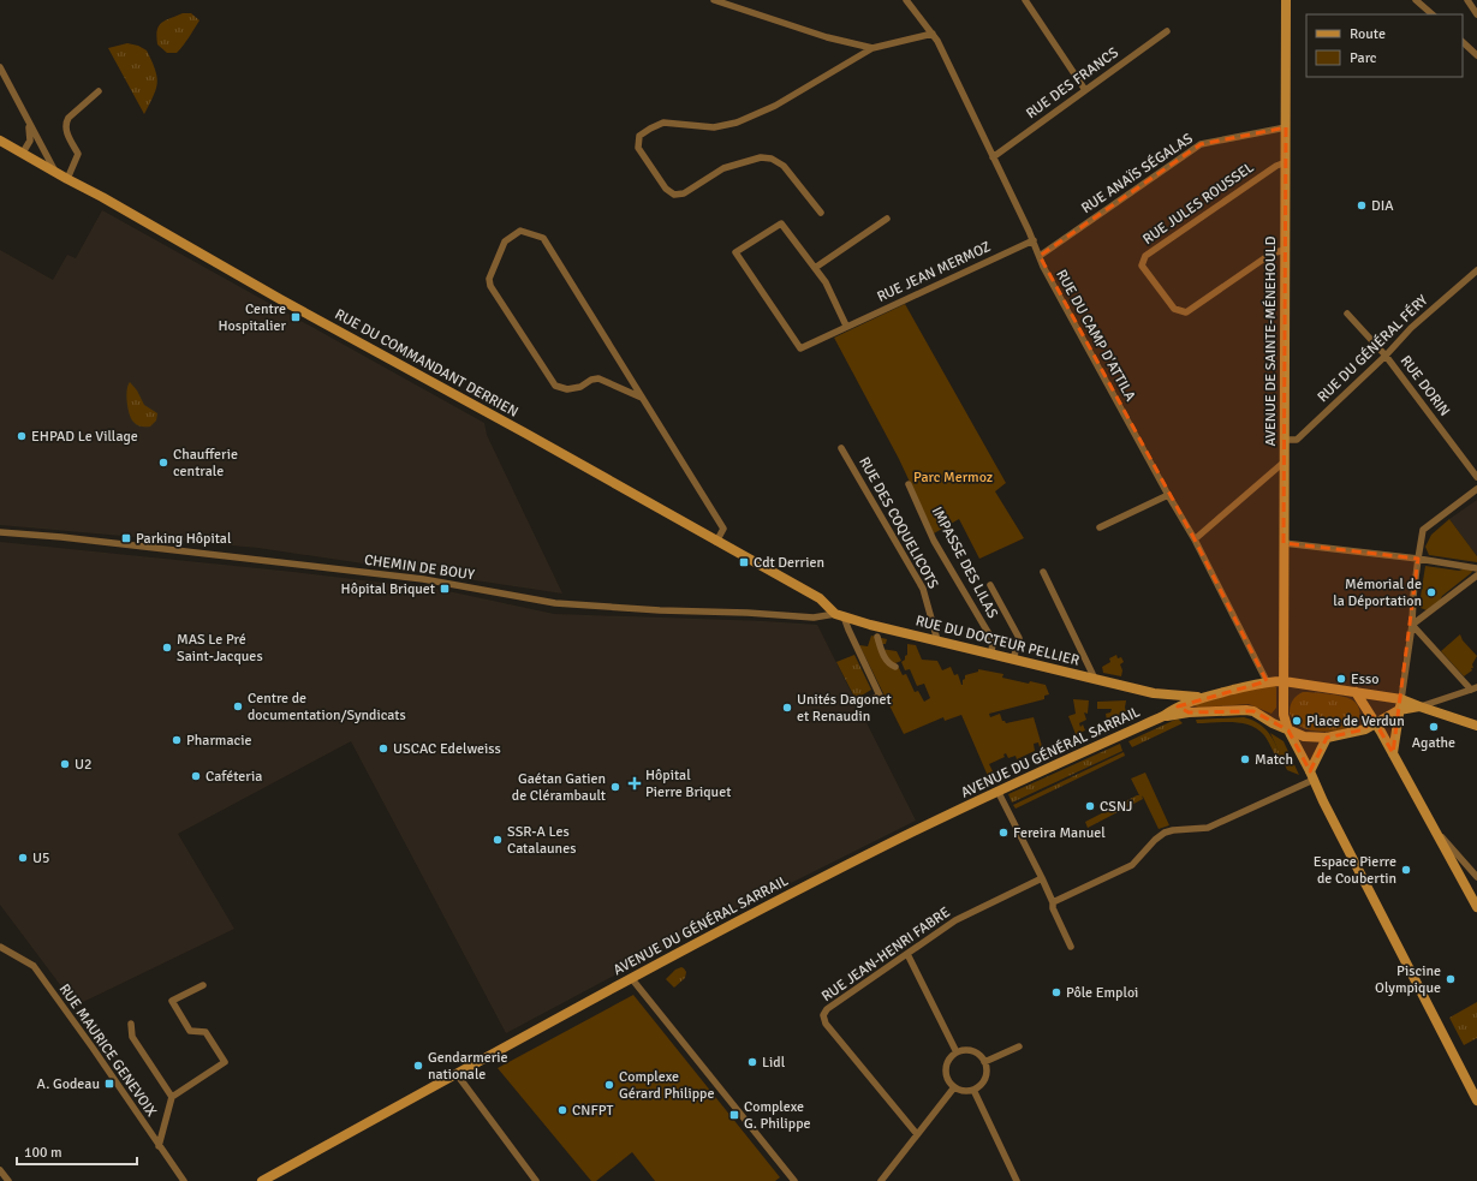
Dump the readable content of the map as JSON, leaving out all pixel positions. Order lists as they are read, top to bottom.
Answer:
{
  "streets": {
    "main road": [
      "AVENUE DE SAINTE-MÉNEHOULD",
      "RUE DU COMMANDANT DERRIEN",
      "RUE DU DOCTEUR PELLIER",
      "AVENUE DU GÉNÉRAL SARRAIL"
    ],
    "street": [
      "RUE DES FRANCS",
      "RUE ANAÏS SÉGALAS",
      "RUE JULES ROUSSEL",
      "RUE JEAN MERMOZ",
      "RUE DU CAMP D'ATTILA",
      "RUE DU GÉNÉRAL FÉRY",
      "RUE DORIN",
      "RUE DES COQUELICOTS",
      "IMPASSE DES LILAS",
      "CHEMIN DE BOUY",
      "RUE JEAN-HENRI FABRE",
      "RUE MAURICE GENEVOIX"
    ]
  },
  "crossings": [
    ["RUE DES FRANCS", "RUE DU CAMP D'ATTILA"],
    ["RUE ANAÏS SÉGALAS", "RUE DU CAMP D'ATTILA"],
    ["RUE ANAÏS SÉGALAS", "AVENUE DE SAINTE-MÉNEHOULD"],
    ["RUE JULES ROUSSEL", "AVENUE DE SAINTE-MÉNEHOULD"],
    ["RUE JEAN MERMOZ", "RUE DU CAMP D'ATTILA"],
    ["AVENUE DE SAINTE-MÉNEHOULD", "RUE DU GÉNÉRAL FÉRY"],
    ["RUE DU GÉNÉRAL FÉRY", "RUE DORIN"],
    ["RUE DU COMMANDANT DERRIEN", "CHEMIN DE BOUY"],
    ["RUE DU COMMANDANT DERRIEN", "RUE DU DOCTEUR PELLIER"],
    ["RUE DES COQUELICOTS", "RUE DU DOCTEUR PELLIER"],
    ["IMPASSE DES LILAS", "RUE DU DOCTEUR PELLIER"],
    ["CHEMIN DE BOUY", "RUE DU DOCTEUR PELLIER"],
    ["RUE DU DOCTEUR PELLIER", "AVENUE DU GÉNÉRAL SARRAIL"]
  ],
  "parks": ["Parc Mermoz"],
  "places": {
    "other": [
      "DIA",
      "EHPAD Le Village",
      "Chaufferie centrale",
      "Mémorial de la Déportation",
      "MAS Le Pré Saint-Jacques",
      "Esso",
      "Centre de documentation/Syndicats",
      "Unités Dagonet et Renaudin",
      "Place de Verdun",
      "Agathe",
      "Pharmacie",
      "USCAC Edelweiss",
      "Match",
      "U2",
      "Caféteria",
      "Gaétan Gatien de Clérambault",
      "CSNJ",
      "Fereira Manuel",
      "SSR-A Les Catalaunes",
      "U5",
      "Espace Pierre de Coubertin",
      "Piscine Olympique",
      "Pôle Emploi",
      "Lidl",
      "Gendarmerie nationale",
      "Complexe Gérard Philippe",
      "CNFPT"
    ],
    "transit": [
      "Centre Hospitalier",
      "Parking Hôpital",
      "Cdt Derrien",
      "Hôpital Briquet",
      "A. Godeau",
      "Complexe G. Philippe"
    ],
    "health": ["Hôpital Pierre Briquet"]
  },
  "legend": ["Route", "Parc"],
  "scale_bar": "100 m"
}
